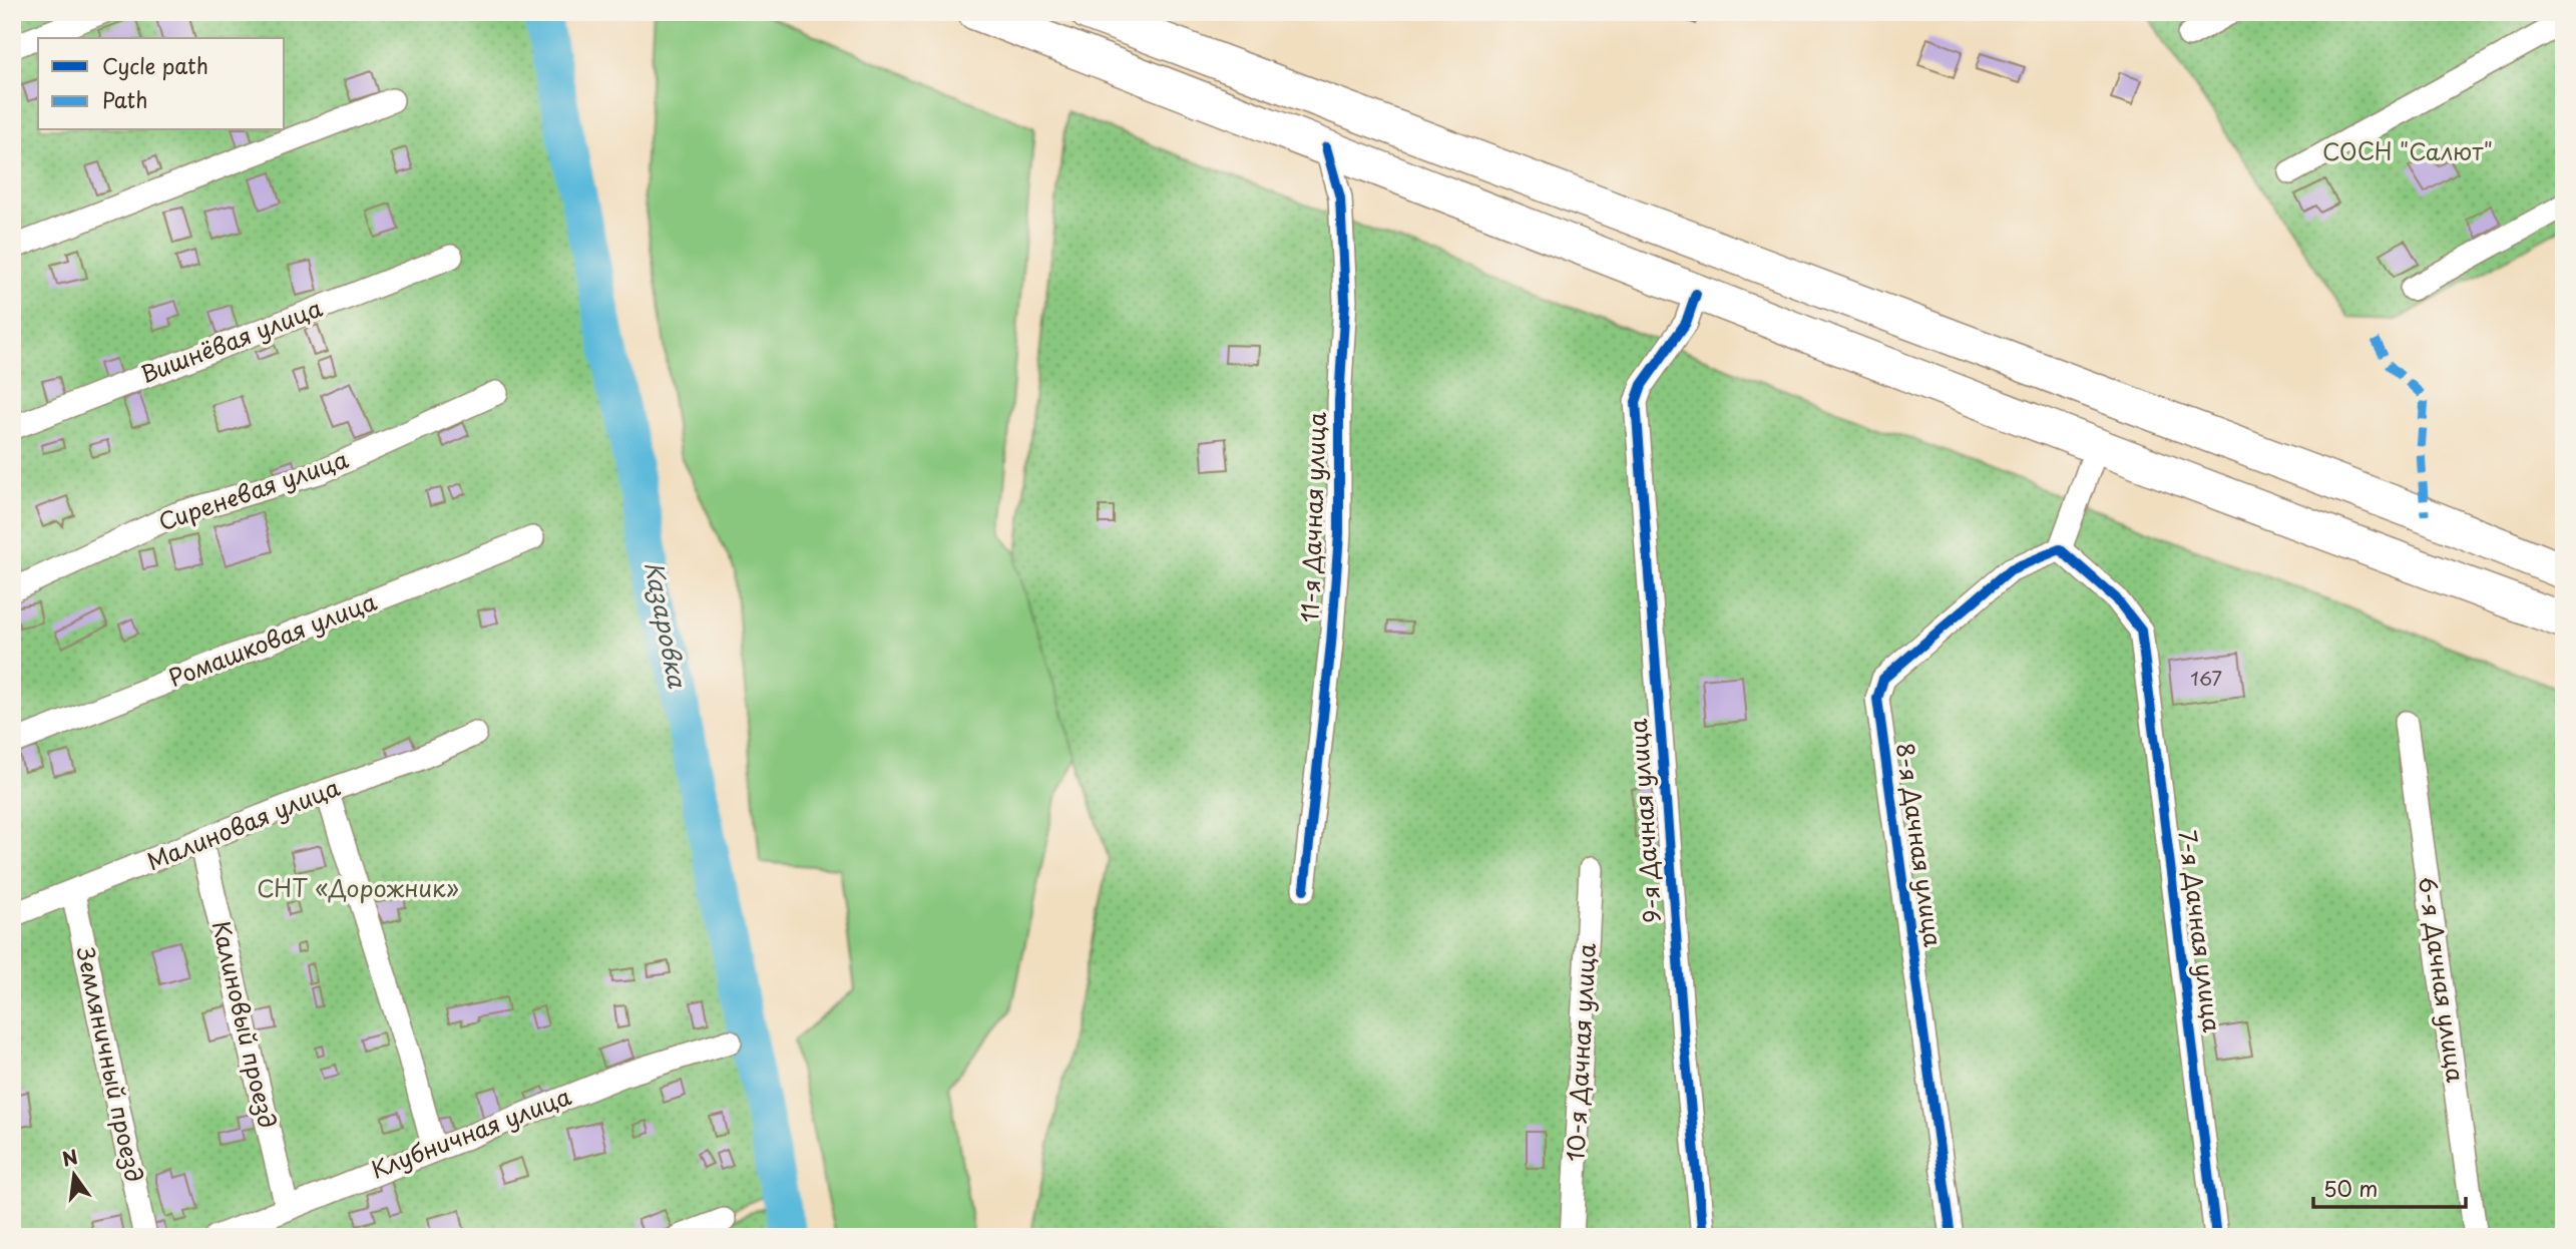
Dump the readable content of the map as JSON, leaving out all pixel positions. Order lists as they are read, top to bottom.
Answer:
{
  "streets": {
    "street": [
      "Вишнёвая улица",
      "Сиреневая улица",
      "11-я Дачная улица",
      "Ромашковая улица",
      "9-я Дачная улица",
      "Малиновая улица",
      "8-я Дачная улица",
      "7-я Дачная улица",
      "6-я Дачная улица",
      "Калиновый проезд",
      "10-я Дачная улица",
      "Земляничный проезд",
      "Клубничная улица"
    ]
  },
  "crossings": [
    ["Малиновая улица", "Калиновый проезд"],
    ["Малиновая улица", "Земляничный проезд"],
    ["8-я Дачная улица", "7-я Дачная улица"],
    ["Калиновый проезд", "Клубничная улица"]
  ],
  "water": ["Казаровка"],
  "parks": ["СОСН \"Салют\"", "СНТ «Дорожник»"],
  "house_numbers": ["167"],
  "legend": ["Cycle path", "Path"],
  "scale_bar": "50 m",
  "north": "top"
}
